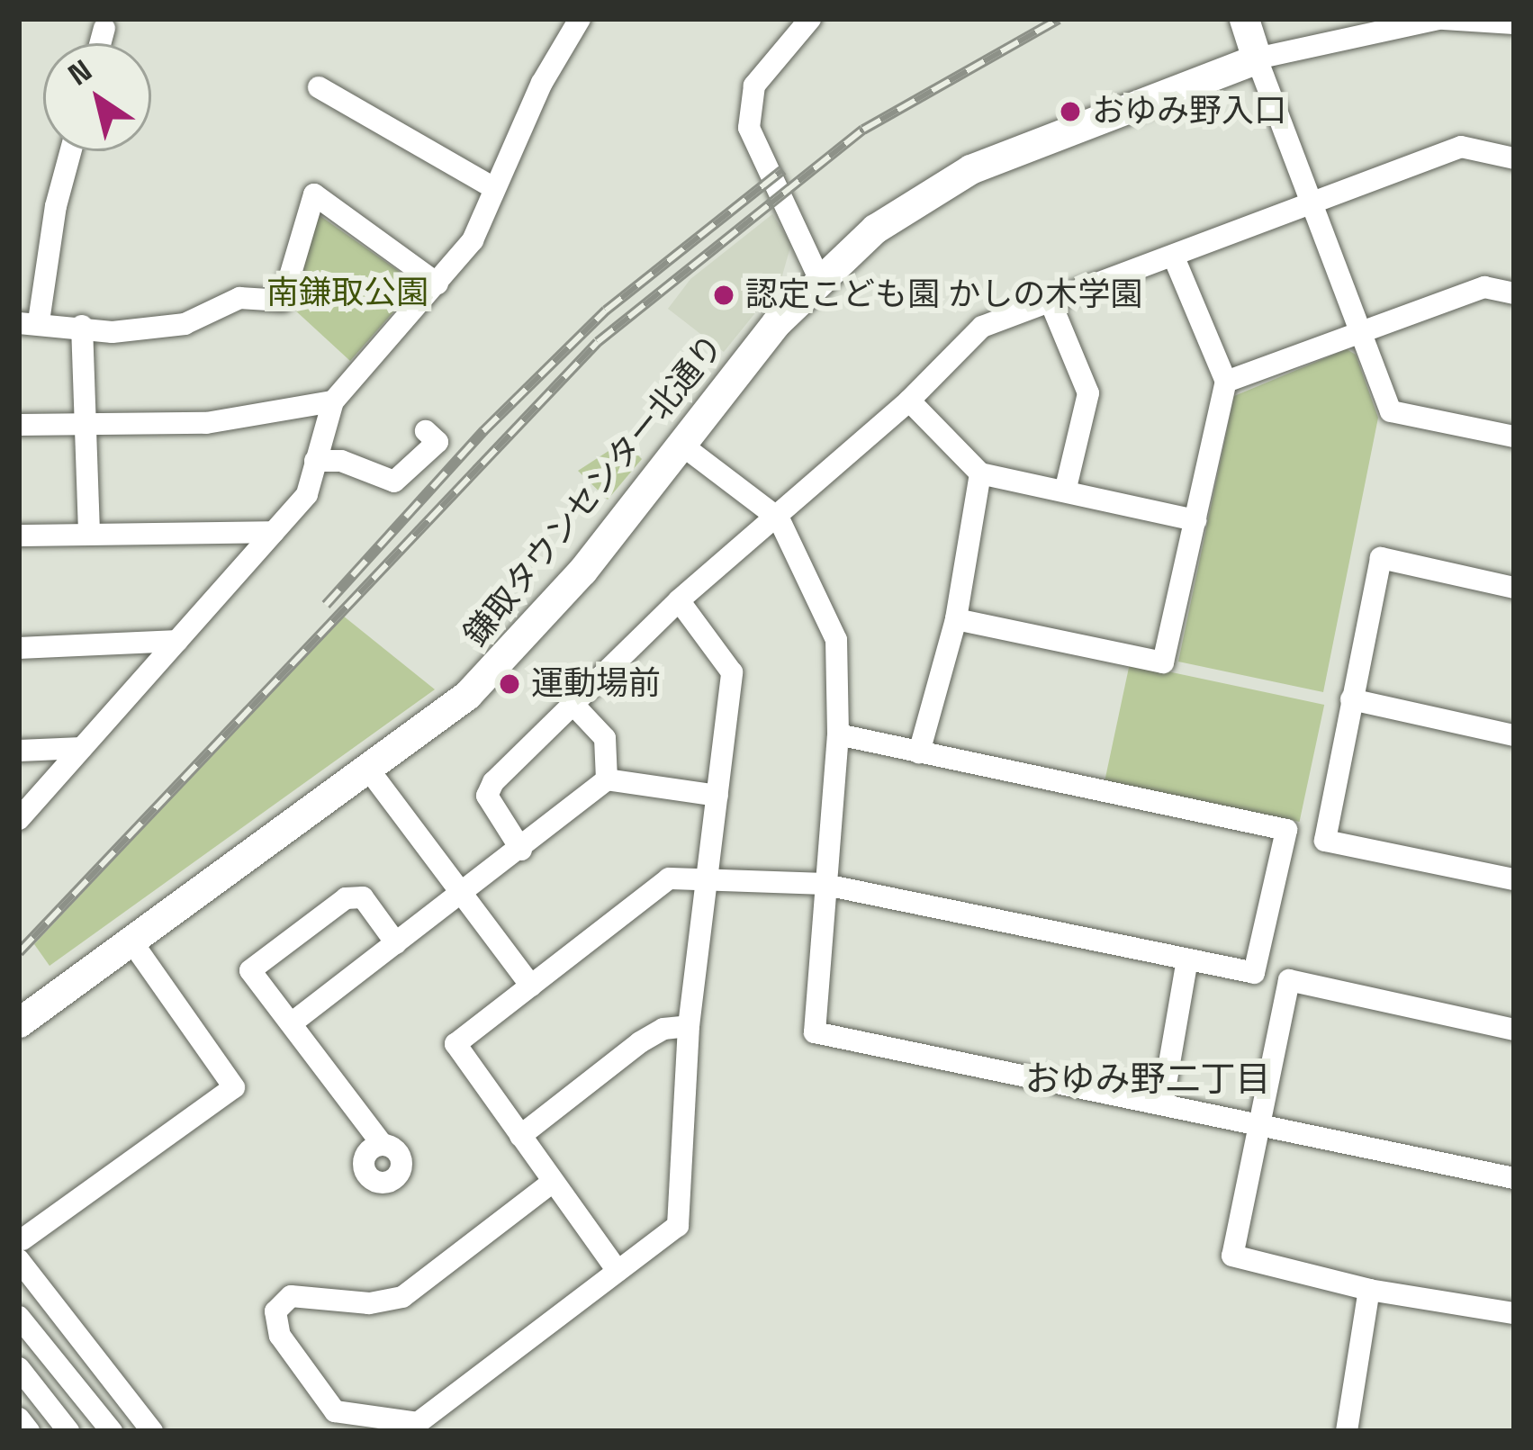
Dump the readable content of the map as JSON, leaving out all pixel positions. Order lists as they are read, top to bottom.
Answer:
{
  "streets": {
    "main road": ["鎌取タウンセンター北通り"]
  },
  "districts": ["おゆみ野二丁目"],
  "parks": ["南鎌取公園"],
  "places": ["おゆみ野入口", "認定こども園 かしの木学園", "運動場前"],
  "north": "top left"
}
